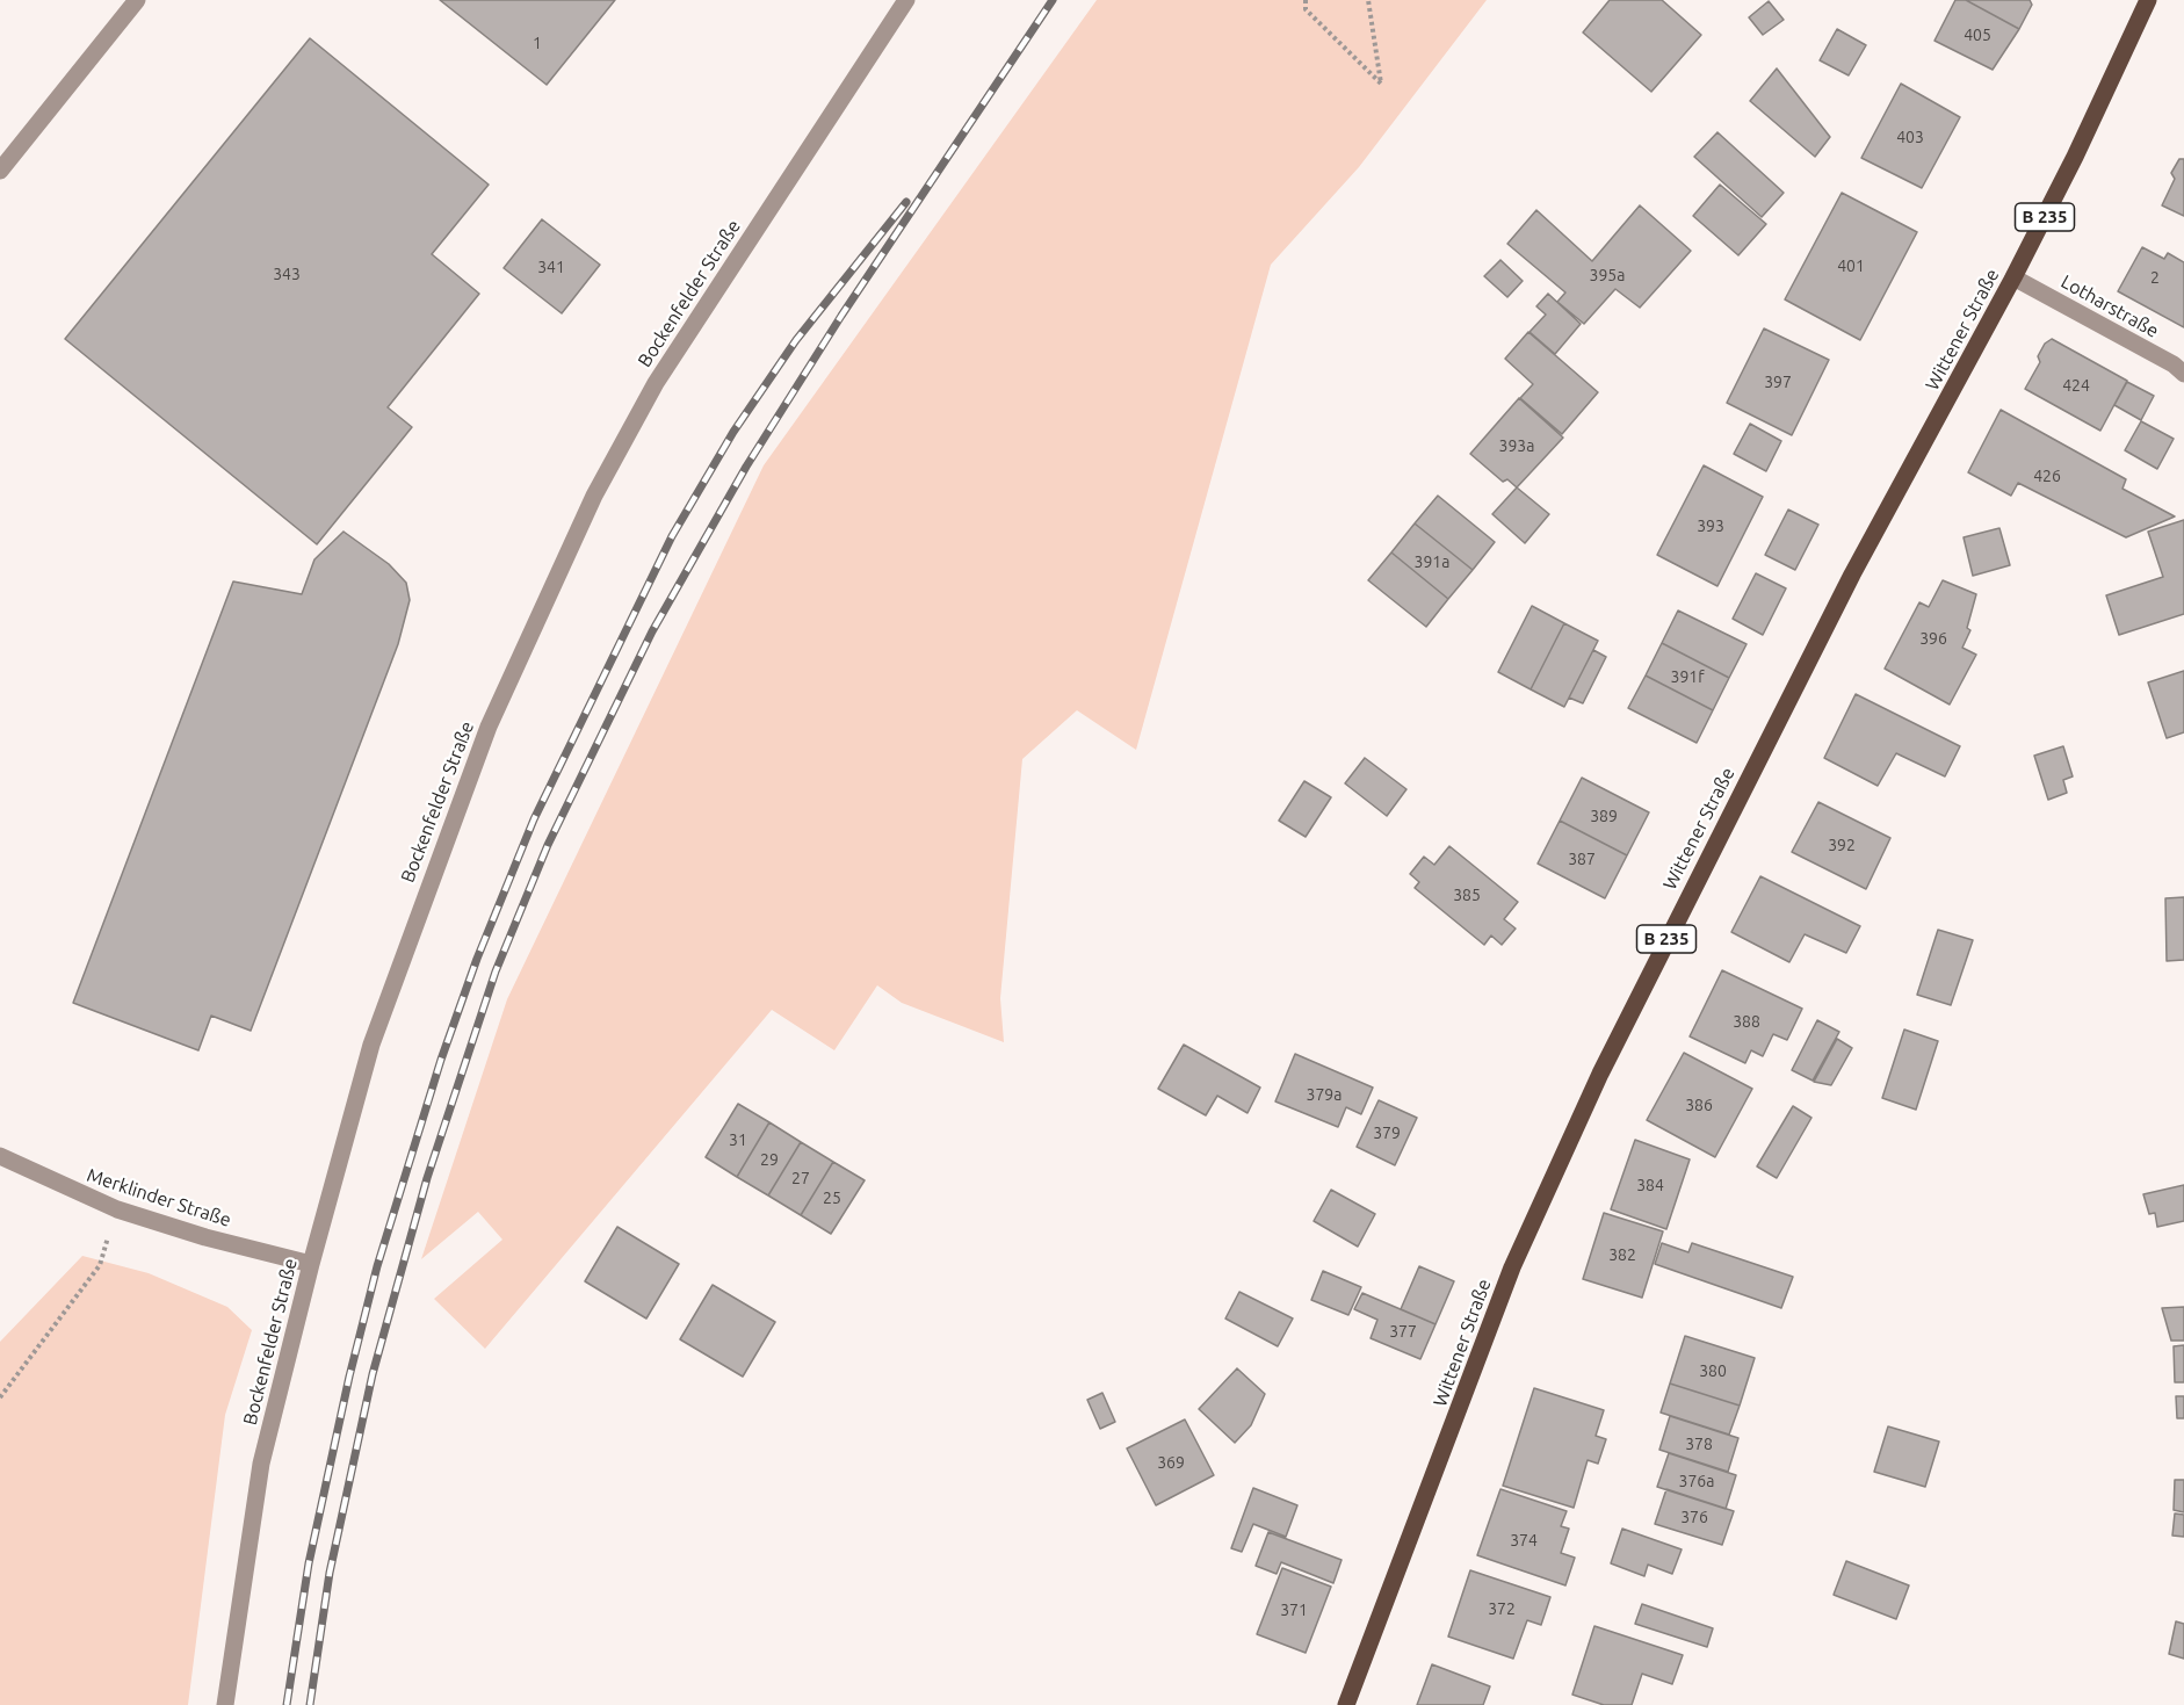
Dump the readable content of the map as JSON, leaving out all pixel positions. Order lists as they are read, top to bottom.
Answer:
{
  "streets": {
    "main road": ["B 235", "Wittener Straße"],
    "street": ["Bockenfelder Straße", "Lotharstraße", "Merklinder Straße"]
  },
  "crossings": [
    ["Bockenfelder Straße", "Merklinder Straße"],
    ["Lotharstraße", "Wittener Straße"]
  ],
  "house_numbers": [
    "405",
    "1",
    "403",
    "401",
    "341",
    "343",
    "395a",
    "2",
    "397",
    "424",
    "393a",
    "426",
    "393",
    "391a",
    "396",
    "391f",
    "389",
    "392",
    "387",
    "385",
    "388",
    "379a",
    "386",
    "379",
    "31",
    "29",
    "27",
    "384",
    "25",
    "382",
    "377",
    "380",
    "378",
    "369",
    "376a",
    "376",
    "374",
    "372",
    "371"
  ]
}
